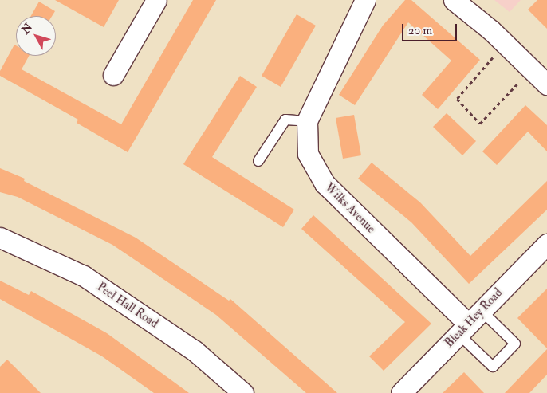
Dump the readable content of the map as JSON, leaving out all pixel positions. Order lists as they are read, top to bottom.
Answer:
{
  "streets": {
    "street": ["Wilks Avenue", "Peel Hall Road", "Bleak Hey Road"]
  },
  "crossings": [
    ["Wilks Avenue", "Bleak Hey Road"]
  ],
  "scale_bar": "20 m",
  "north": "top left"
}
